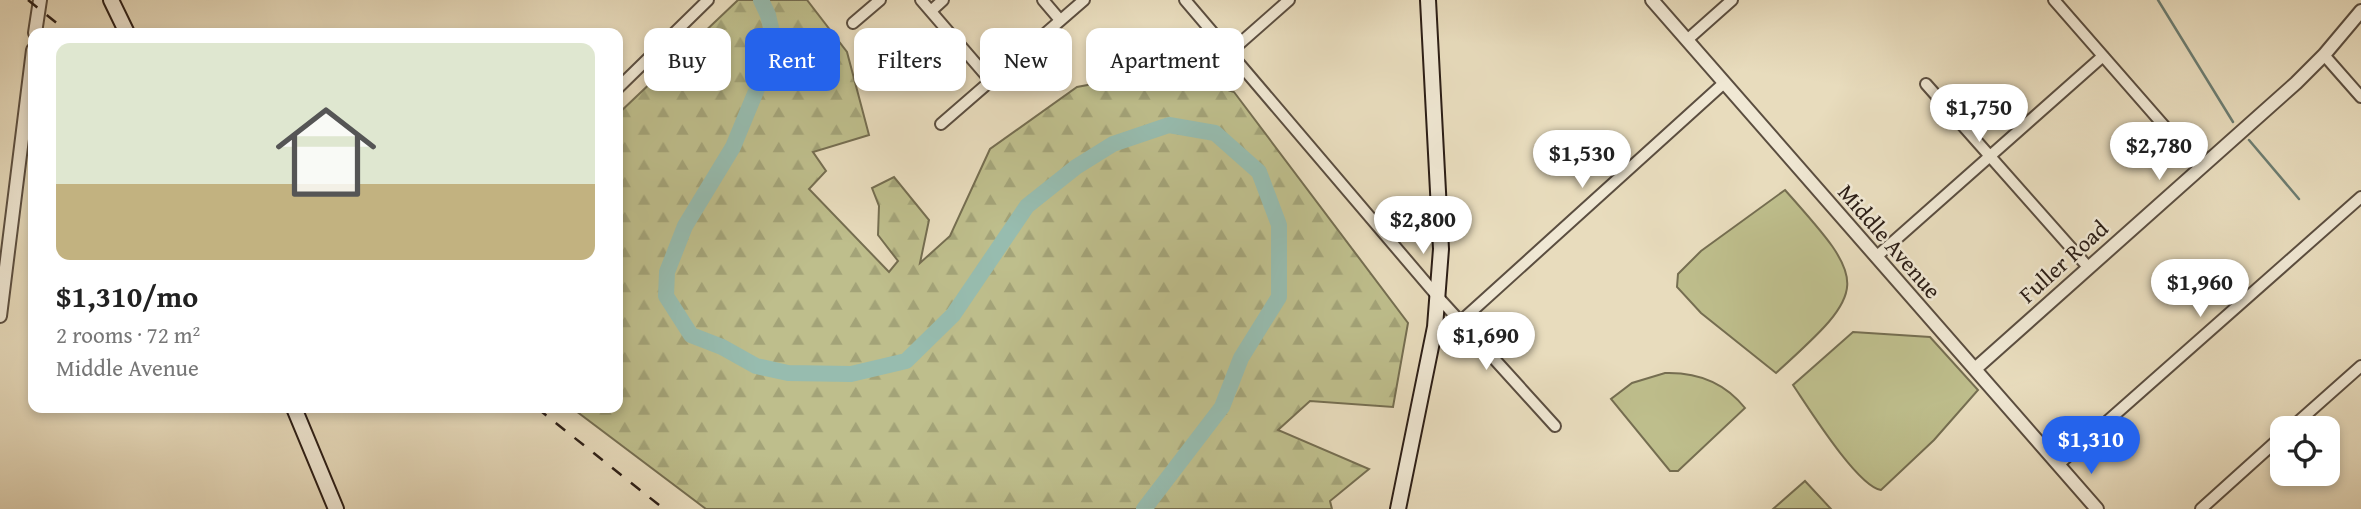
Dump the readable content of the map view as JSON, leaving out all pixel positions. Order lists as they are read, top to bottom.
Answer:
{
  "streets": {
    "street": ["Middle Avenue", "Fuller Road"]
  },
  "crossings": [
    ["Middle Avenue", "Fuller Road"]
  ],
  "page": {
    "chip": [
      "Buy",
      "Rent",
      "Filters",
      "New",
      "Apartment"
    ],
    "list": [
      {
        "name": "$1,310/mo",
        "note": "2 rooms · 72 m² · Middle Avenue"
      }
    ],
    "price": [
      "$1,750",
      "$2,780",
      "$1,530",
      "$2,800",
      "$1,960",
      "$1,690",
      "$1,310"
    ]
  }
}
